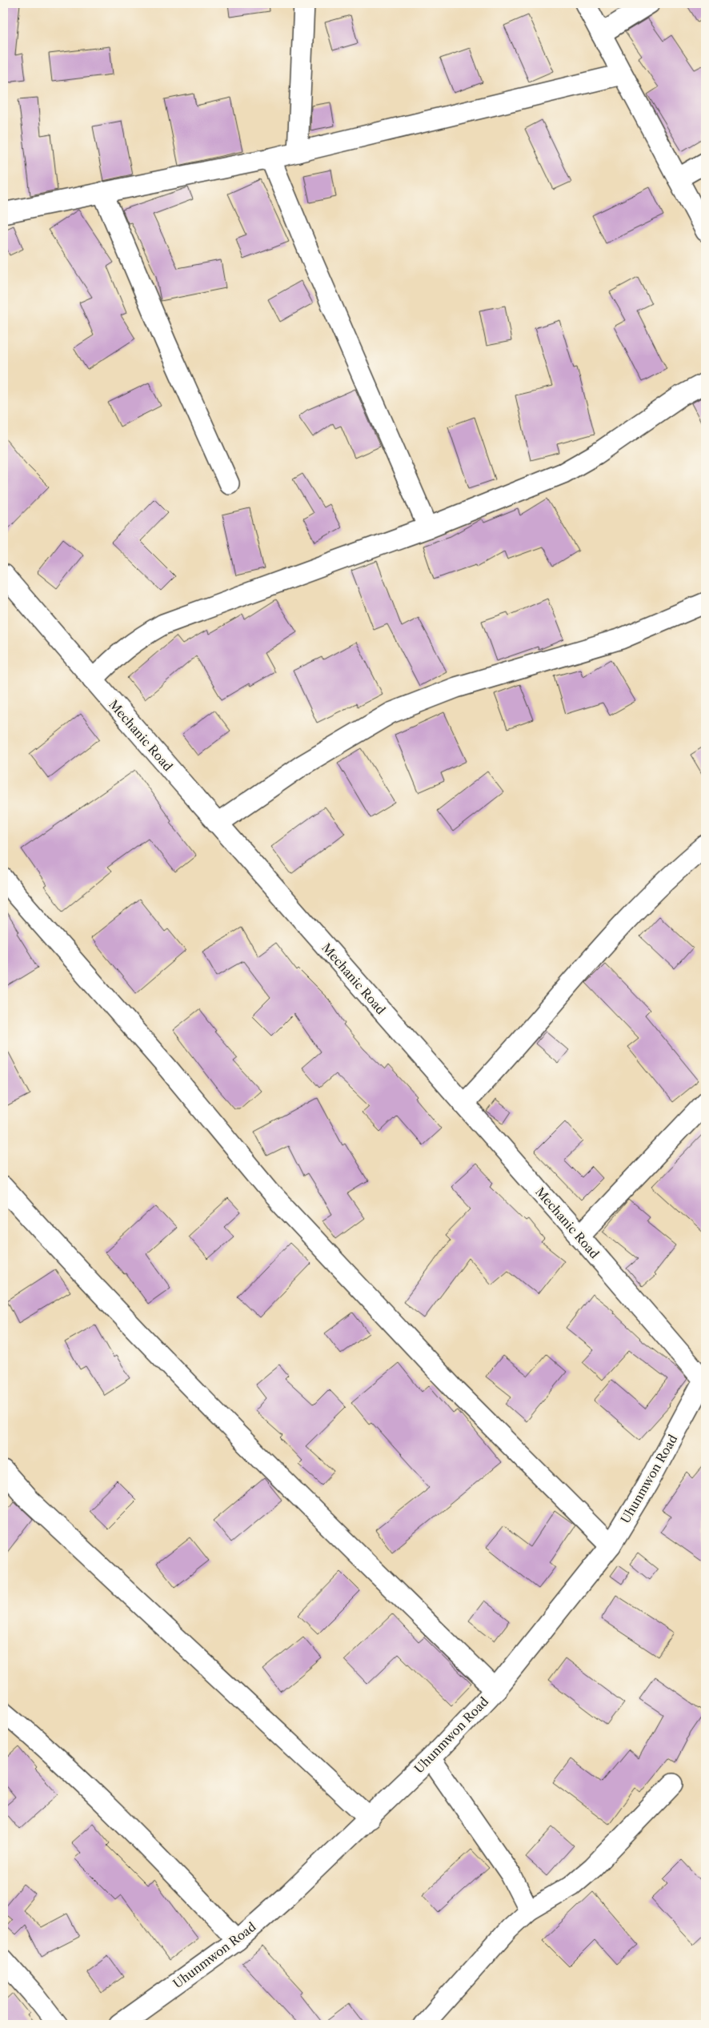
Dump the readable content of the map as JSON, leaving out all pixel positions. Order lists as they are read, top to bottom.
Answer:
{
  "streets": {
    "street": ["Mechanic Road", "Uhunmwon Road"]
  },
  "crossings": [
    ["Mechanic Road", "Uhunmwon Road"]
  ]
}
